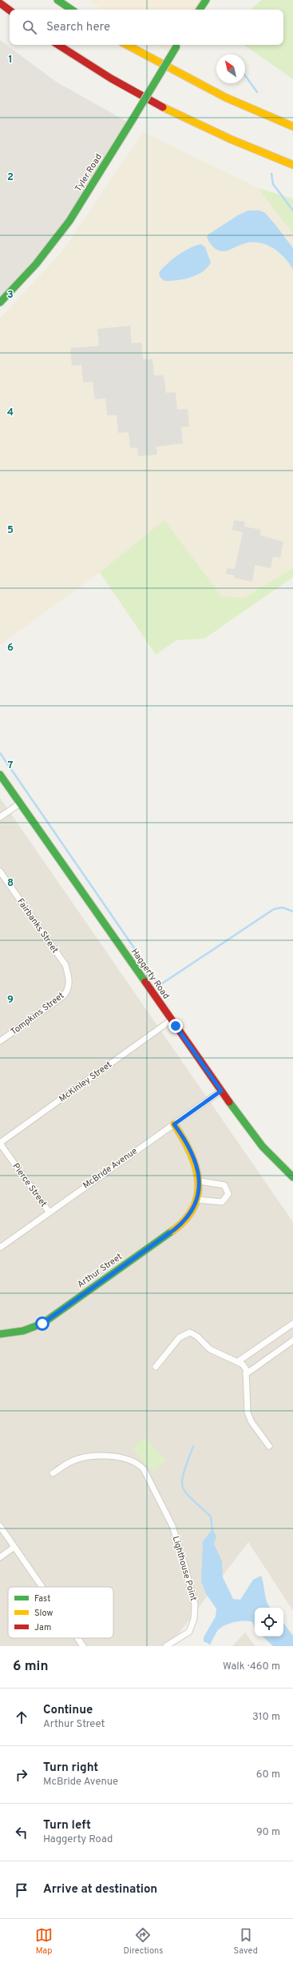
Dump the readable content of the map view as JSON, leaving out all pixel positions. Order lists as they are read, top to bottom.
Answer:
{
  "streets": {
    "main road": ["Tyler Road", "Haggerty Road", "Arthur Street"],
    "street": [
      "Fairbanks Street",
      "Tompkins Street",
      "McKinley Street",
      "McBride Avenue",
      "Pierce Street",
      "Lighthouse Point"
    ]
  },
  "crossings": [
    ["Fairbanks Street", "Tompkins Street"],
    ["Haggerty Road", "McKinley Street"],
    ["Haggerty Road", "McBride Avenue"],
    ["McKinley Street", "Pierce Street"],
    ["McBride Avenue", "Pierce Street"],
    ["McBride Avenue", "Arthur Street"]
  ],
  "legend": ["Fast", "Slow", "Jam"],
  "north": "top left",
  "page": {
    "search": "Search here",
    "heading": ["6 min", "Walk · 460 m"],
    "list": [
      ["Continue", "Arthur Street", "310 m"],
      ["Turn right", "McBride Avenue", "60 m"],
      ["Turn left", "Haggerty Road", "90 m"],
      "Arrive at destination"
    ],
    "nav": ["Map", "Directions", "Saved"]
  },
  "grid": {
    "rows": [
      "1",
      "2",
      "3",
      "4",
      "5",
      "6",
      "7",
      "8",
      "9"
    ]
  }
}
